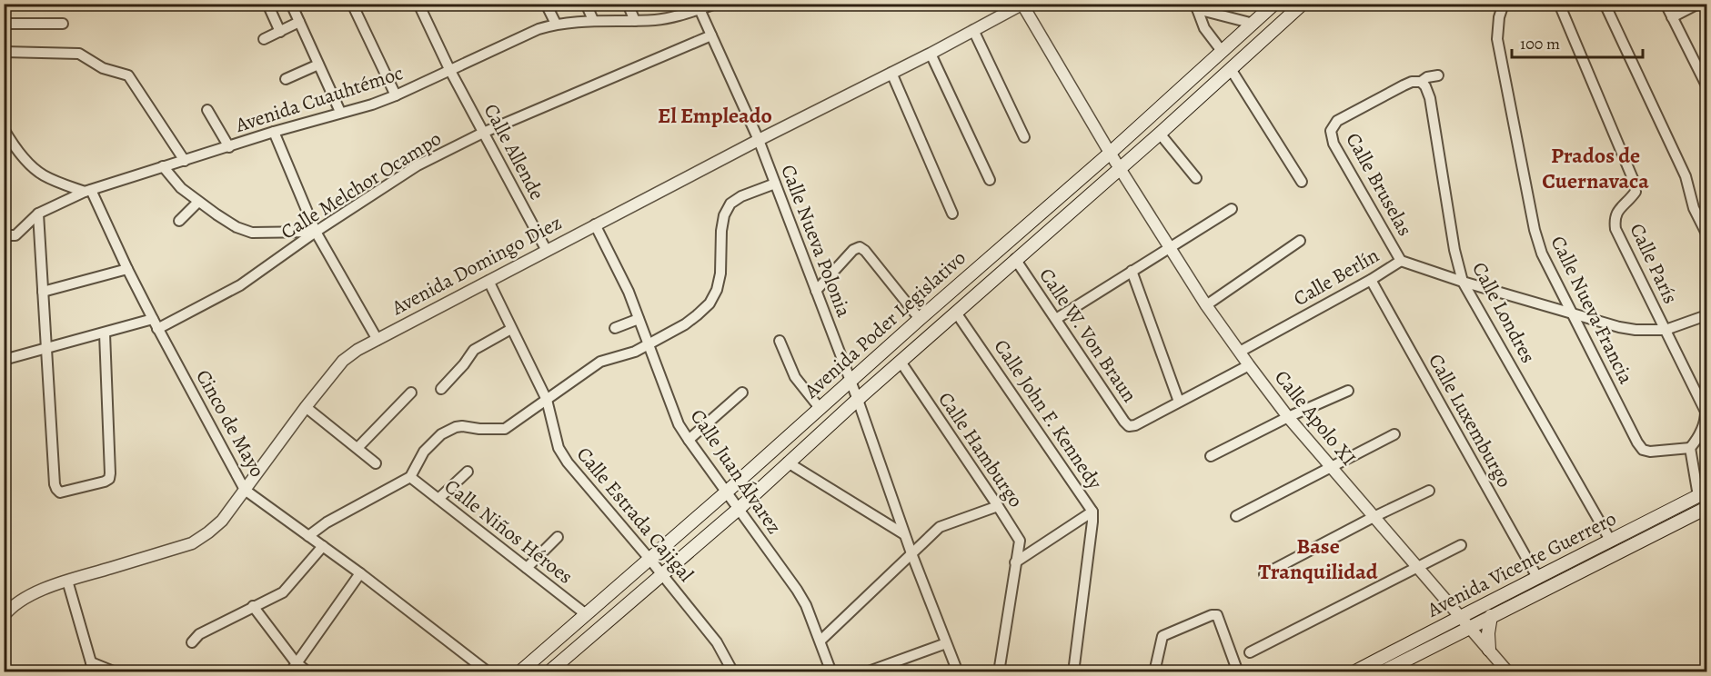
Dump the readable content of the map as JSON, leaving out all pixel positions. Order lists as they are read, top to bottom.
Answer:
{
  "streets": {
    "main road": ["Avenida Poder Legislativo", "Avenida Vicente Guerrero"],
    "street": [
      "Avenida Cuauhtémoc",
      "Calle Allende",
      "Calle Bruselas",
      "Calle Melchor Ocampo",
      "Calle Nueva Polonia",
      "Calle París",
      "Avenida Domingo Diez",
      "Calle Berlín",
      "Calle Nueva Francia",
      "Calle Londres",
      "Calle W. Von Braun",
      "Calle John F. Kennedy",
      "Calle Apolo XI",
      "Calle Luxemburgo",
      "Cinco de Mayo",
      "Calle Hamburgo",
      "Calle Juan Álvarez",
      "Calle Estrada Cajigal",
      "Calle Niños Héroes"
    ]
  },
  "crossings": [
    ["Avenida Cuauhtémoc", "Calle Allende"],
    ["Avenida Cuauhtémoc", "Calle Nueva Polonia"],
    ["Avenida Cuauhtémoc", "Cinco de Mayo"],
    ["Calle Allende", "Calle Melchor Ocampo"],
    ["Calle Allende", "Avenida Domingo Diez"],
    ["Calle Bruselas", "Calle Berlín"],
    ["Calle Bruselas", "Calle Londres"],
    ["Calle Melchor Ocampo", "Calle Nueva Polonia"],
    ["Calle Melchor Ocampo", "Cinco de Mayo"],
    ["Calle Nueva Polonia", "Avenida Domingo Diez"],
    ["Calle Nueva Polonia", "Avenida Poder Legislativo"],
    ["Calle París", "Calle Berlín"],
    ["Calle París", "Calle Nueva Francia"],
    ["Avenida Domingo Diez", "Calle Apolo XI"],
    ["Avenida Domingo Diez", "Cinco de Mayo"],
    ["Avenida Domingo Diez", "Calle Juan Álvarez"],
    ["Avenida Domingo Diez", "Calle Estrada Cajigal"],
    ["Calle Berlín", "Calle Nueva Francia"],
    ["Calle Berlín", "Calle Londres"],
    ["Calle Berlín", "Calle Apolo XI"],
    ["Calle Berlín", "Calle Luxemburgo"],
    ["Calle Londres", "Avenida Vicente Guerrero"],
    ["Avenida Poder Legislativo", "Calle W. Von Braun"],
    ["Avenida Poder Legislativo", "Calle John F. Kennedy"],
    ["Avenida Poder Legislativo", "Calle Apolo XI"],
    ["Avenida Poder Legislativo", "Calle Hamburgo"],
    ["Avenida Poder Legislativo", "Calle Juan Álvarez"],
    ["Avenida Poder Legislativo", "Calle Estrada Cajigal"],
    ["Avenida Poder Legislativo", "Calle Niños Héroes"],
    ["Calle W. Von Braun", "Calle Apolo XI"],
    ["Calle Apolo XI", "Avenida Vicente Guerrero"],
    ["Calle Luxemburgo", "Avenida Vicente Guerrero"]
  ],
  "districts": ["El Empleado", "Prados de Cuernavaca", "Base Tranquilidad"],
  "scale_bar": "100 m"
}
